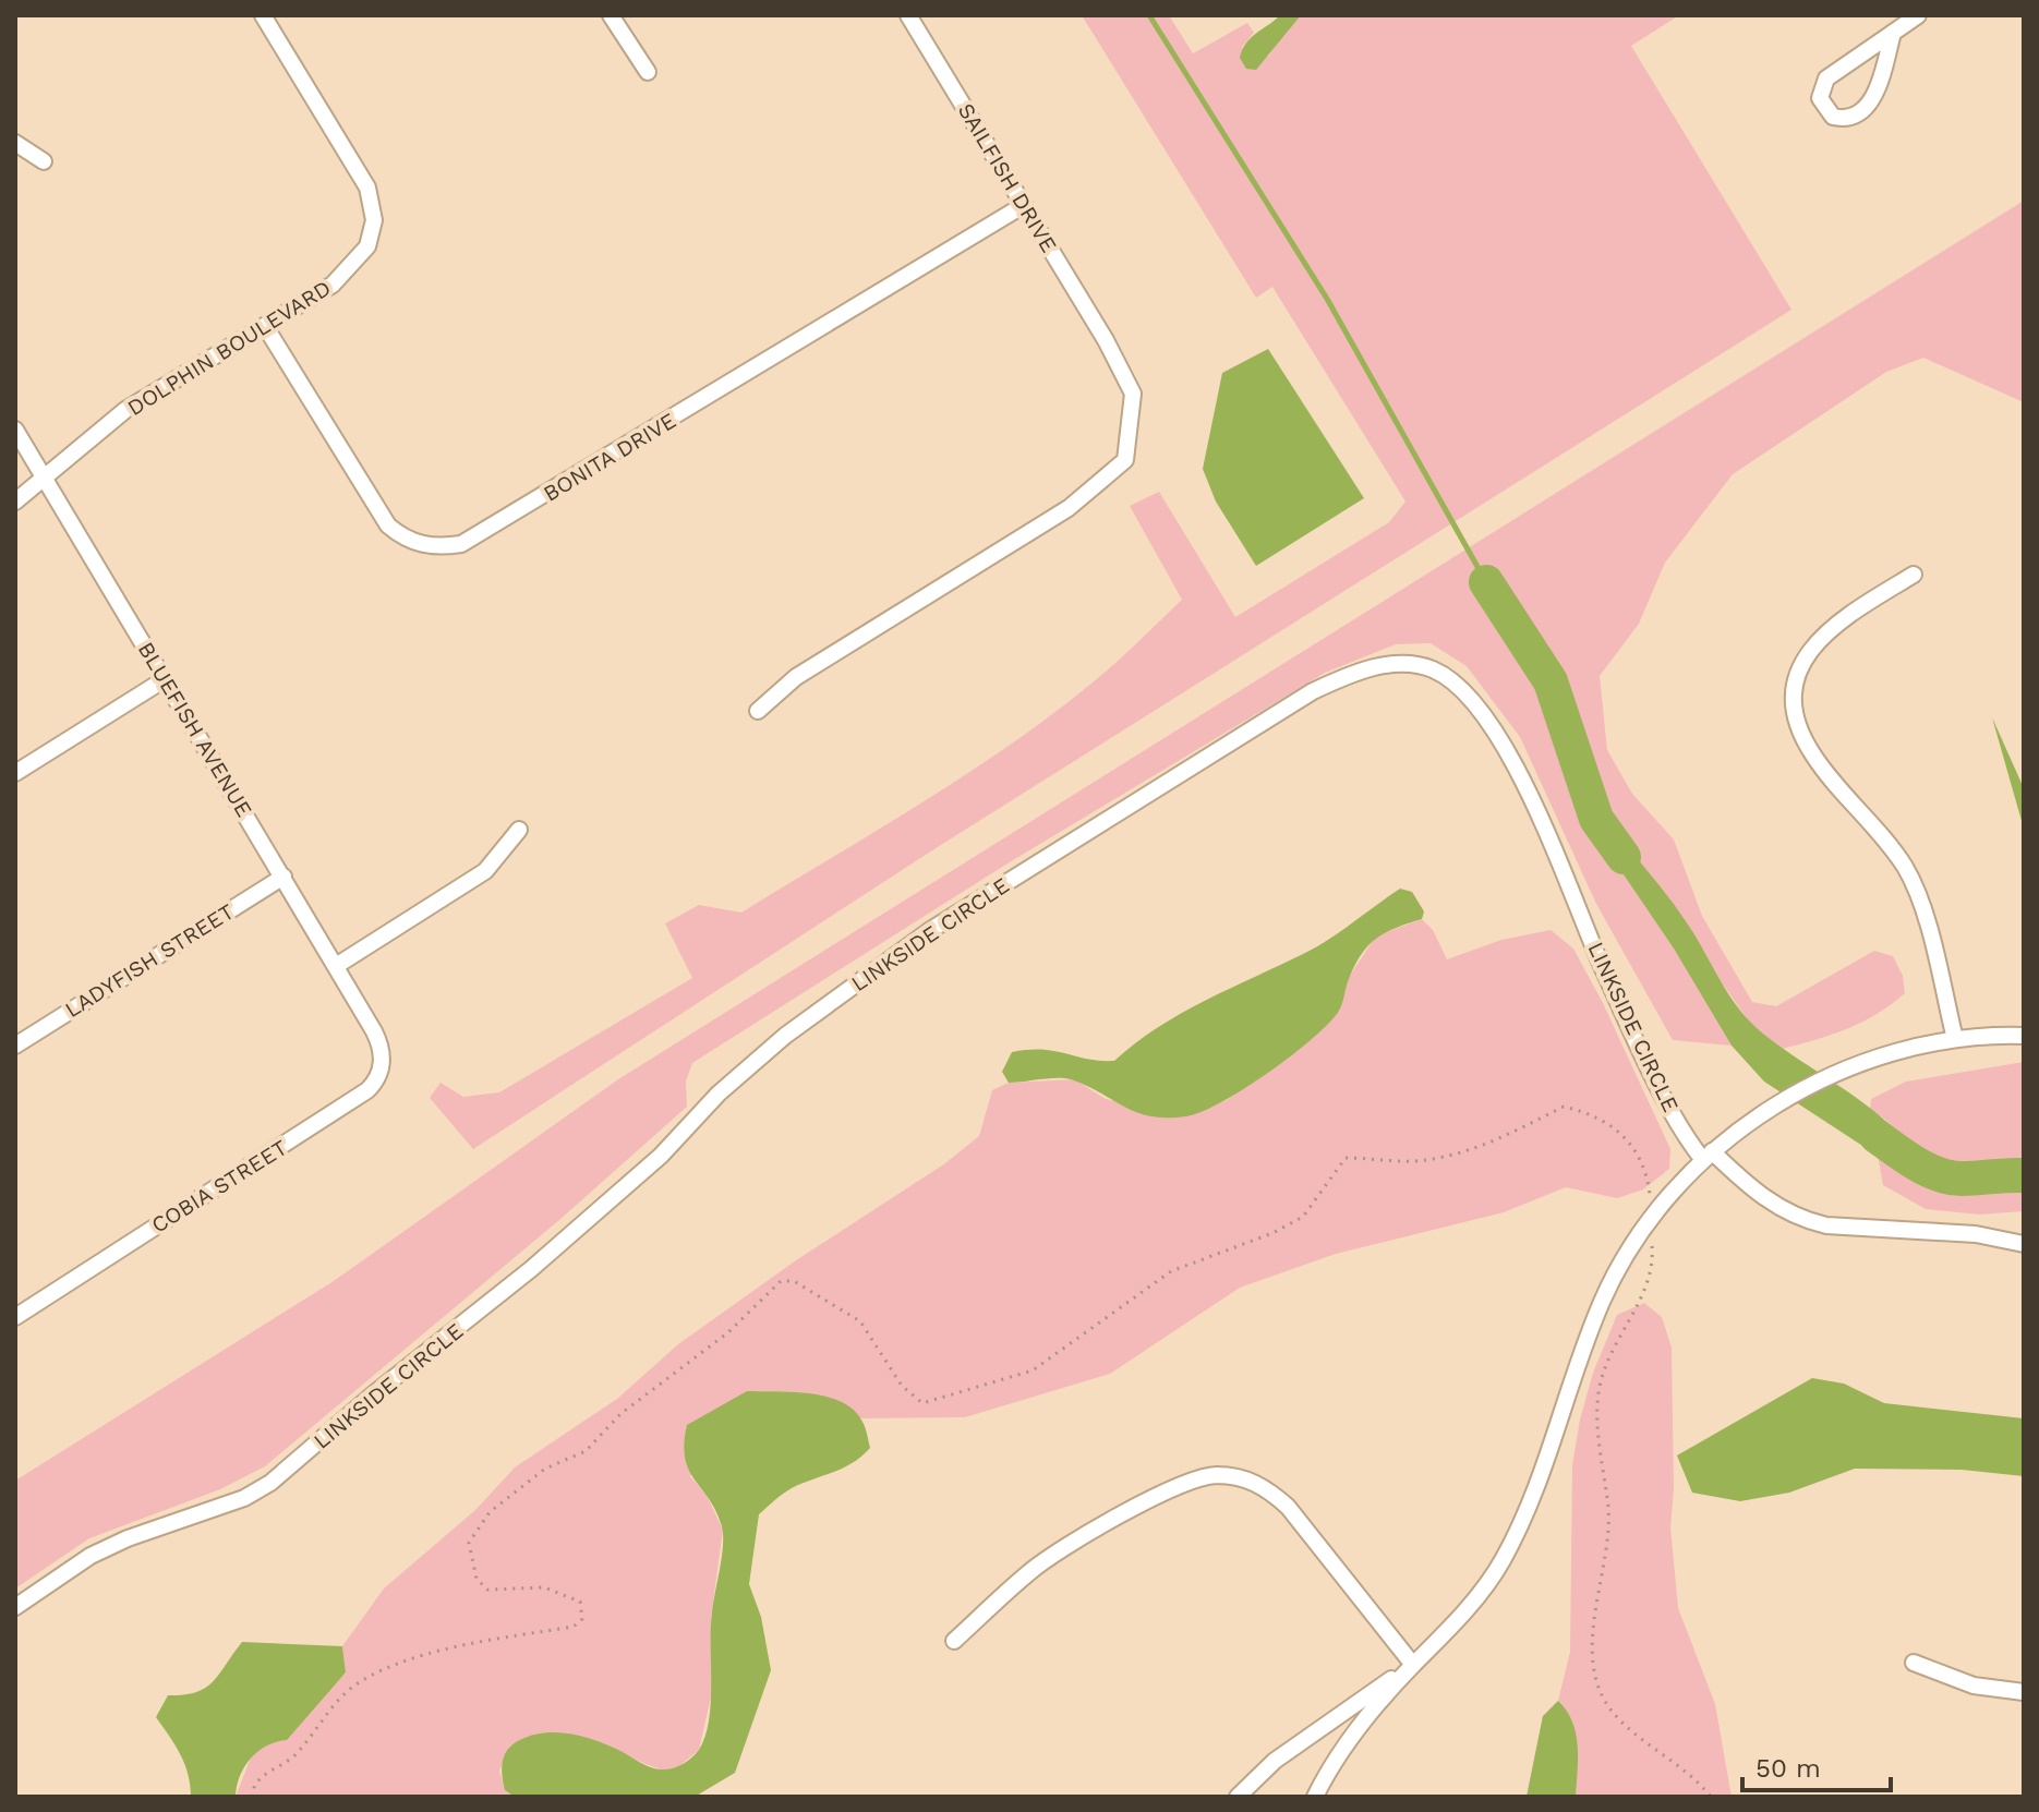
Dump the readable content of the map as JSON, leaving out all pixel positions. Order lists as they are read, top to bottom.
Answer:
{
  "streets": {
    "street": [
      "SAILFISH DRIVE",
      "DOLPHIN BOULEVARD",
      "BONITA DRIVE",
      "BLUEFISH AVENUE",
      "LINKSIDE CIRCLE",
      "LADYFISH STREET",
      "COBIA STREET"
    ]
  },
  "crossings": [
    ["SAILFISH DRIVE", "BONITA DRIVE"],
    ["DOLPHIN BOULEVARD", "BONITA DRIVE"],
    ["DOLPHIN BOULEVARD", "BLUEFISH AVENUE"],
    ["BLUEFISH AVENUE", "LADYFISH STREET"],
    ["BLUEFISH AVENUE", "COBIA STREET"]
  ],
  "scale_bar": "50 m"
}
